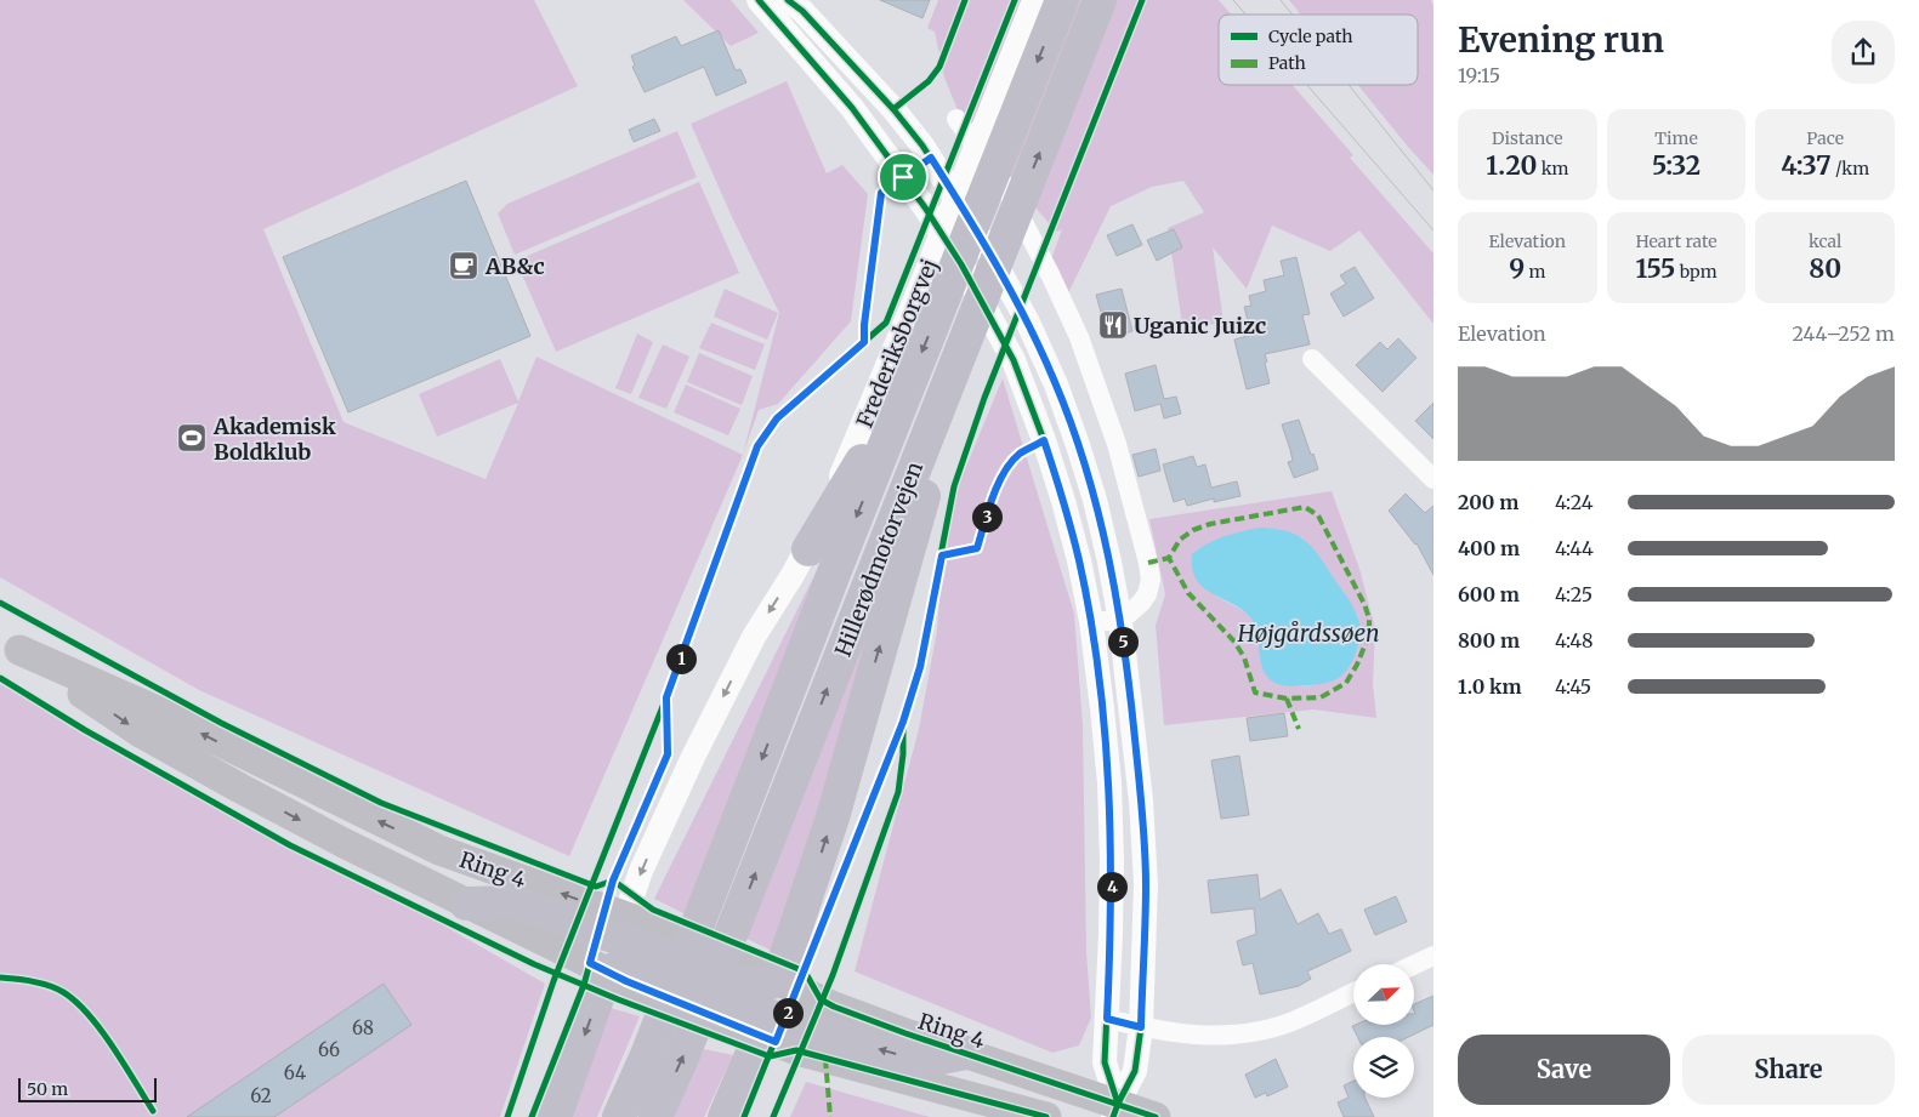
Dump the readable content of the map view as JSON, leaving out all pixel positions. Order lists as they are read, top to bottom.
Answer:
{
  "streets": {
    "highway": ["Hillerødmotorvejen"],
    "main road": ["Ring 4"],
    "street": ["Frederiksborgvej"]
  },
  "crossings": [
    ["Frederiksborgvej", "Hillerødmotorvejen"],
    ["Frederiksborgvej", "Ring 4"]
  ],
  "one_way": ["Frederiksborgvej"],
  "water": ["Højgårdssøen"],
  "places": {
    "cafe": ["AB&c"],
    "restaurant": ["Uganic Juizc"],
    "sports": ["Akademisk Boldklub"]
  },
  "house_numbers": [
    "68",
    "66",
    "64",
    "62"
  ],
  "legend": ["Cycle path", "Path"],
  "scale_bar": "50 m",
  "north": "top right",
  "page": {
    "heading": ["Evening run", "19:15"],
    "stats": [
      ["Distance", "1.20 km"],
      ["Time", "5:32"],
      ["Pace", "4:37 /km"],
      ["Elevation", "9 m"],
      ["Heart rate", "155 bpm"],
      ["kcal", "80"]
    ],
    "chart": ["Elevation", "244–252 m"],
    "list": [
      {
        "name": "200 m",
        "note": "4:24"
      },
      {
        "name": "400 m",
        "note": "4:44"
      },
      {
        "name": "600 m",
        "note": "4:25"
      },
      {
        "name": "800 m",
        "note": "4:48"
      },
      {
        "name": "1.0 km",
        "note": "4:45"
      }
    ],
    "pins": [
      "3",
      "5",
      "1",
      "4",
      "2"
    ],
    "buttons": ["Save", "Share"],
    "scale": "50 m"
  }
}
